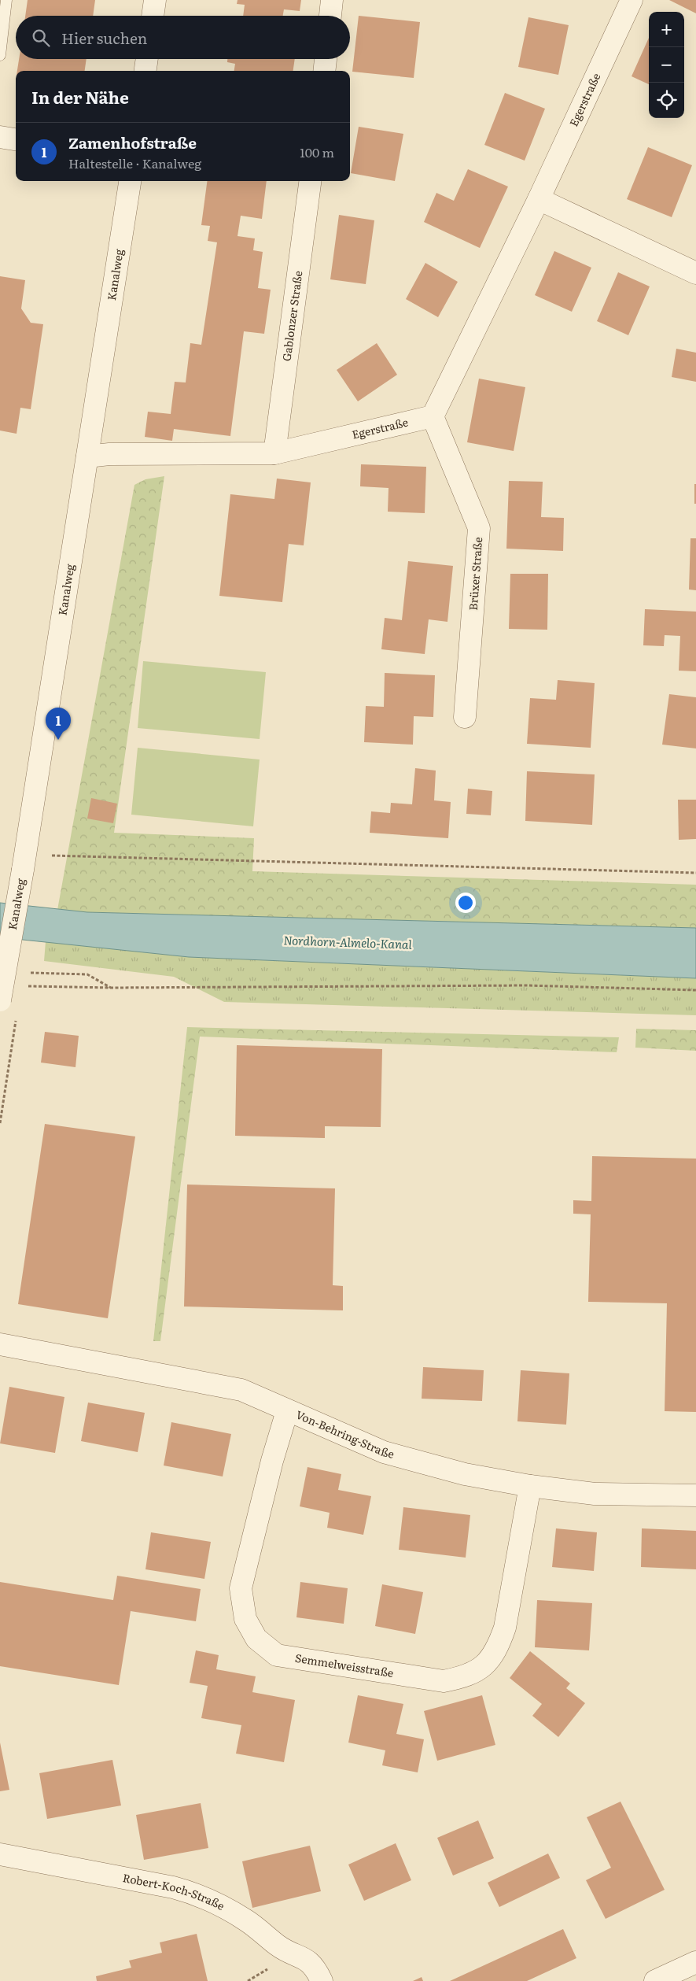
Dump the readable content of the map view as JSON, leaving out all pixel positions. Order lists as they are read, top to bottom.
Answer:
{
  "streets": {
    "street": [
      "Egerstraße",
      "Kanalweg",
      "Gablonzer Straße",
      "Brüxer Straße",
      "Von-Behring-Straße",
      "Semmelweisstraße",
      "Robert-Koch-Straße"
    ]
  },
  "crossings": [
    ["Egerstraße", "Kanalweg"],
    ["Egerstraße", "Gablonzer Straße"],
    ["Egerstraße", "Brüxer Straße"],
    ["Von-Behring-Straße", "Semmelweisstraße"]
  ],
  "water": ["Nordhorn-Almelo-Kanal"],
  "page": {
    "map_buttons": ["+", "−"],
    "search": "Hier suchen",
    "heading": "In der Nähe",
    "list": [
      {
        "mark": "1",
        "name": "Zamenhofstraße",
        "note": "Haltestelle · Kanalweg",
        "value": "100 m"
      }
    ],
    "pins": "1"
  }
}
